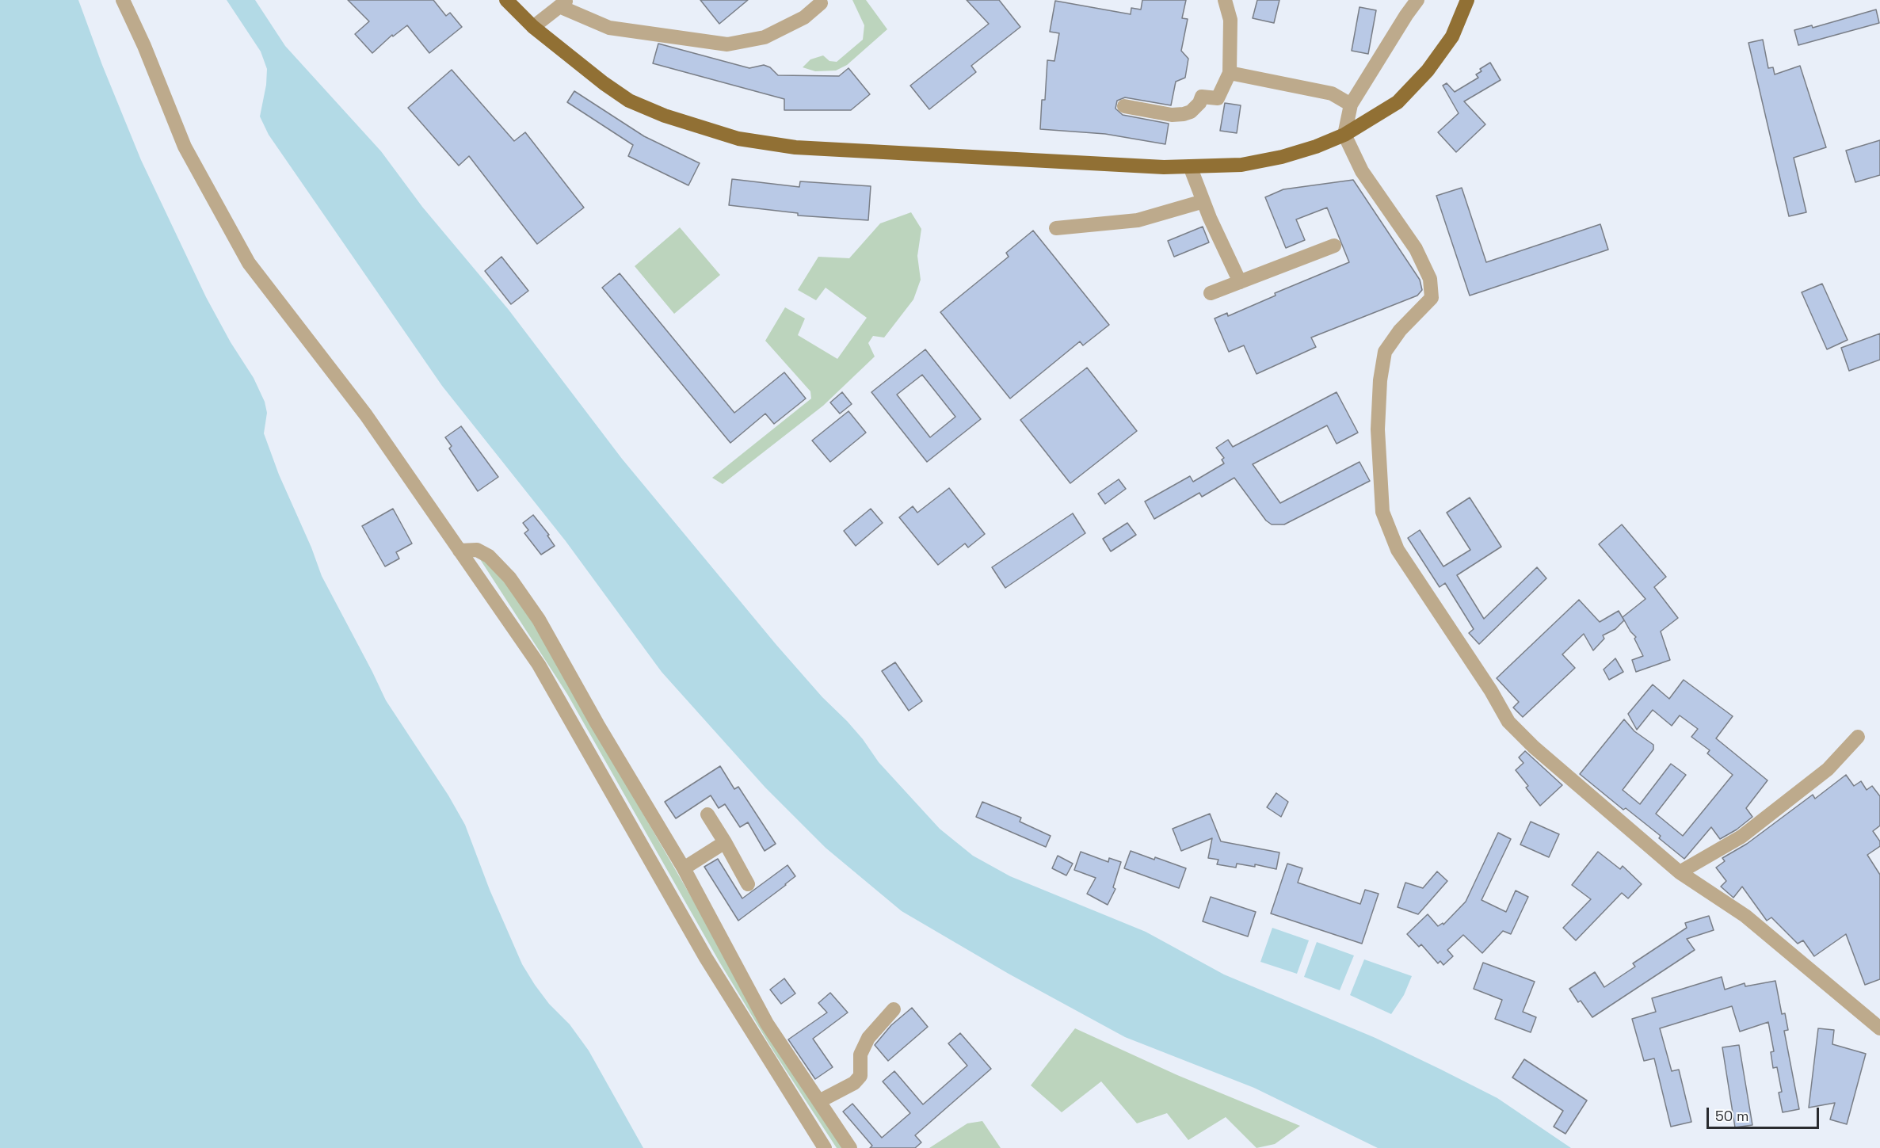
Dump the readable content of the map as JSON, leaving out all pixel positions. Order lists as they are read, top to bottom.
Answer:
{
  "scale_bar": "50 m"
}
